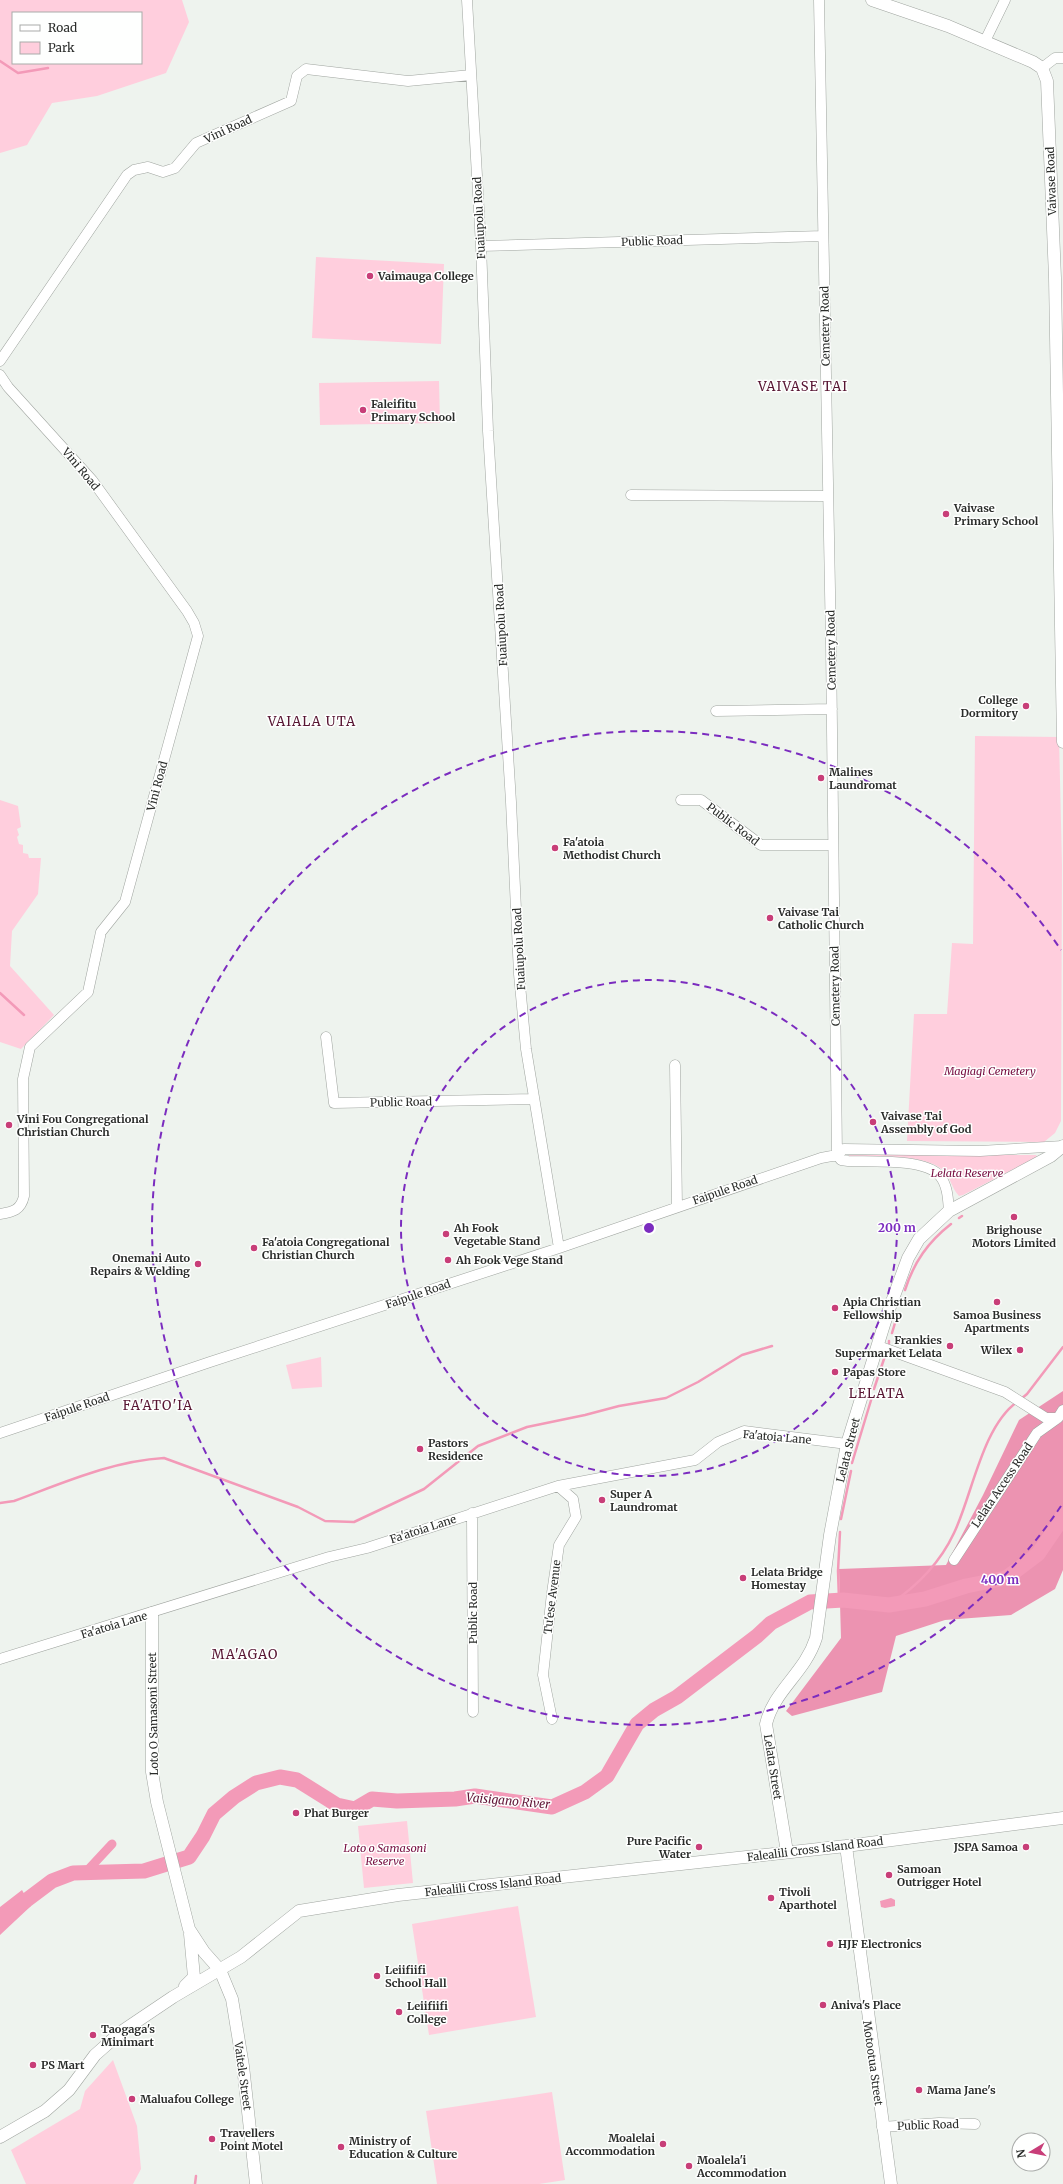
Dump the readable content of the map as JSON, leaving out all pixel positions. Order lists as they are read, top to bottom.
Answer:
{
  "streets": {
    "main road": [
      "Vaivase Road",
      "Lelata Street",
      "Loto O Samasoni Street",
      "Falealili Cross Island Road",
      "Motootua Street",
      "Vaitele Street"
    ],
    "street": [
      "Vini Road",
      "Fuaiupolu Road",
      "Public Road",
      "Cemetery Road",
      "Faipule Road",
      "Fa'atoia Lane",
      "Lelata Access Road",
      "Tu'ese Avenue"
    ]
  },
  "crossings": [
    ["Vini Road", "Fuaiupolu Road"],
    ["Fuaiupolu Road", "Public Road"],
    ["Fuaiupolu Road", "Faipule Road"],
    ["Public Road", "Cemetery Road"],
    ["Public Road", "Fa'atoia Lane"],
    ["Public Road", "Motootua Street"],
    ["Cemetery Road", "Faipule Road"],
    ["Faipule Road", "Lelata Street"],
    ["Fa'atoia Lane", "Lelata Street"],
    ["Fa'atoia Lane", "Tu'ese Avenue"],
    ["Fa'atoia Lane", "Loto O Samasoni Street"],
    ["Lelata Street", "Lelata Access Road"],
    ["Lelata Street", "Falealili Cross Island Road"],
    ["Falealili Cross Island Road", "Motootua Street"],
    ["Falealili Cross Island Road", "Vaitele Street"]
  ],
  "districts": [
    "VAIVASE TAI",
    "VAIALA UTA",
    "LELATA",
    "FA'ATO'IA",
    "MA'AGAO"
  ],
  "water": ["Vaisigano River"],
  "parks": ["Magiagi Cemetery", "Lelata Reserve", "Loto o Samasoni Reserve"],
  "places": [
    "Vaimauga College",
    "Faleifitu Primary School",
    "Vaivase Primary School",
    "College Dormitory",
    "Malines Laundromat",
    "Fa'atoia Methodist Church",
    "Vaivase Tai Catholic Church",
    "Vaivase Tai Assembly of God",
    "Vini Fou Congregational Christian Church",
    "Brighouse Motors Limited",
    "Ah Fook Vegetable Stand",
    "Fa'atoia Congregational Christian Church",
    "Ah Fook Vege Stand",
    "Onemani Auto Repairs & Welding",
    "Samoa Business Apartments",
    "Apia Christian Fellowship",
    "Frankies Supermarket Lelata",
    "Wilex",
    "Papas Store",
    "Pastors Residence",
    "Super A Laundromat",
    "Lelata Bridge Homestay",
    "Phat Burger",
    "Pure Pacific Water",
    "JSPA Samoa",
    "Samoan Outrigger Hotel",
    "Tivoli Aparthotel",
    "HJF Electronics",
    "Leiifiifi School Hall",
    "Aniva's Place",
    "Leiifiifi College",
    "Taogaga's Minimart",
    "PS Mart",
    "Mama Jane's",
    "Maluafou College",
    "Travellers Point Motel",
    "Moalelai Accommodation",
    "Ministry of Education & Culture",
    "Moalela'i Accommodation"
  ],
  "legend": ["Road", "Park"],
  "north": "left",
  "rings": ["200 m", "400 m"]
}
